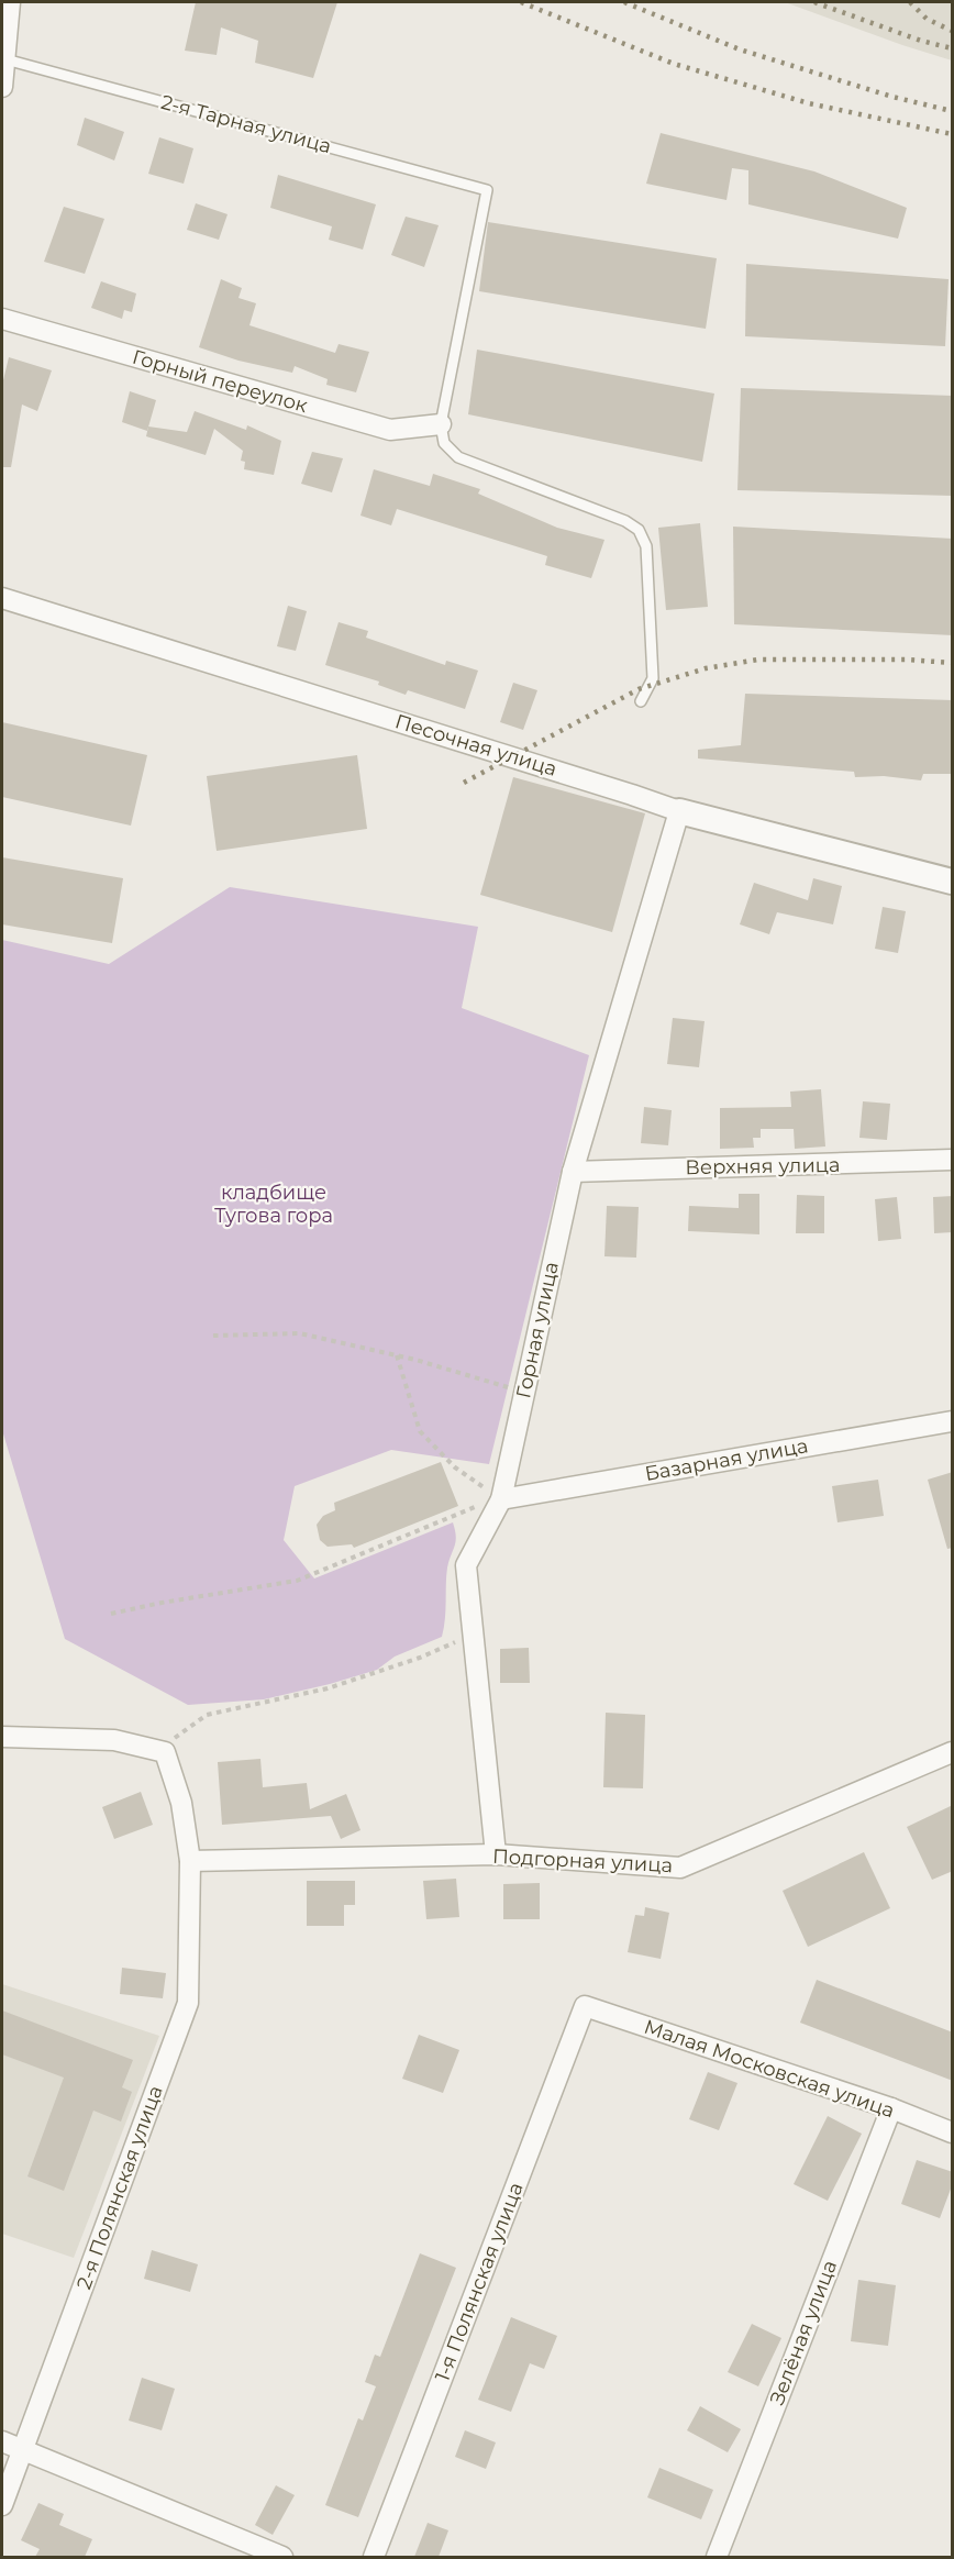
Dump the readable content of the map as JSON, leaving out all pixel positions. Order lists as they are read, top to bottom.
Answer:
{
  "streets": {
    "street": [
      "Горный переулок",
      "Песочная улица",
      "Верхняя улица",
      "Горная улица",
      "Базарная улица",
      "Подгорная улица",
      "Малая Московская улица",
      "2-я Полянская улица",
      "1-я Полянская улица",
      "Зелёная улица"
    ],
    "lane": ["2-я Тарная улица"]
  },
  "crossings": [
    ["2-я Тарная улица", "Горный переулок"],
    ["Песочная улица", "Горная улица"],
    ["Верхняя улица", "Горная улица"],
    ["Горная улица", "Базарная улица"],
    ["Горная улица", "Подгорная улица"],
    ["Подгорная улица", "2-я Полянская улица"],
    ["Малая Московская улица", "1-я Полянская улица"],
    ["Малая Московская улица", "Зелёная улица"]
  ],
  "parks": ["кладбище Тугова гора"]
}
